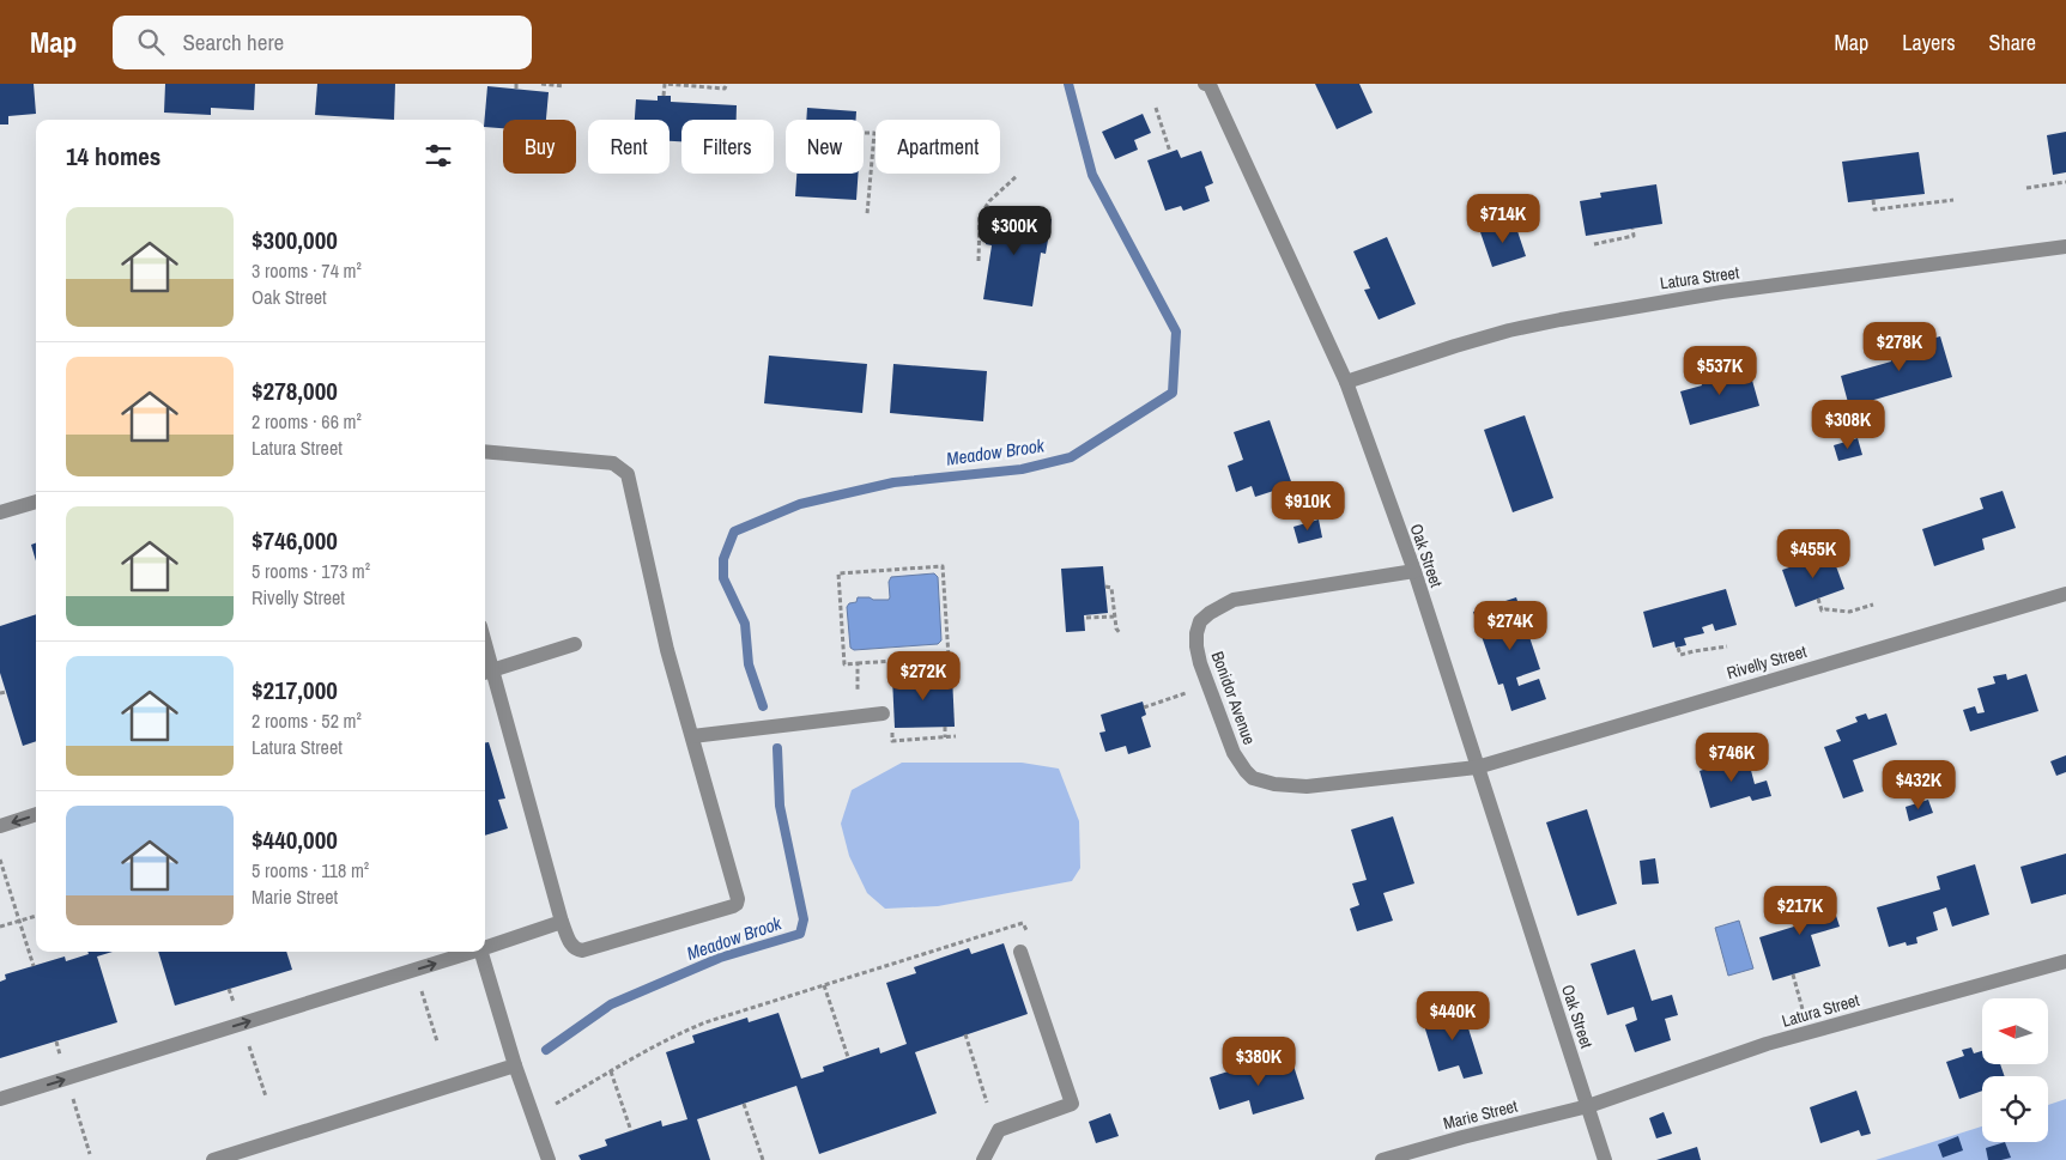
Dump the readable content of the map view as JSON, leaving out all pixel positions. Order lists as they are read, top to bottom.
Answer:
{
  "streets": {
    "street": [
      "Latura Street",
      "Oak Street",
      "Rivelly Street",
      "Bonidor Avenue",
      "Marie Street"
    ]
  },
  "crossings": [
    ["Latura Street", "Oak Street"],
    ["Latura Street", "Marie Street"],
    ["Oak Street", "Rivelly Street"],
    ["Oak Street", "Bonidor Avenue"],
    ["Oak Street", "Marie Street"],
    ["Rivelly Street", "Bonidor Avenue"]
  ],
  "water": ["Meadow Brook"],
  "north": "left",
  "page": {
    "header": "Map",
    "search": "Search here",
    "nav": ["Map", "Layers", "Share"],
    "chip": [
      "Buy",
      "Rent",
      "Filters",
      "New",
      "Apartment"
    ],
    "heading": "14 homes",
    "list": [
      {
        "name": "$300,000",
        "note": "3 rooms · 74 m² · Oak Street"
      },
      {
        "name": "$278,000",
        "note": "2 rooms · 66 m² · Latura Street"
      },
      {
        "name": "$746,000",
        "note": "5 rooms · 173 m² · Rivelly Street"
      },
      {
        "name": "$217,000",
        "note": "2 rooms · 52 m² · Latura Street"
      },
      {
        "name": "$440,000",
        "note": "5 rooms · 118 m² · Marie Street"
      }
    ],
    "price": [
      "$714K",
      "$300K",
      "$278K",
      "$537K",
      "$308K",
      "$910K",
      "$455K",
      "$274K",
      "$272K",
      "$746K",
      "$432K",
      "$217K",
      "$440K",
      "$380K"
    ]
  }
}
